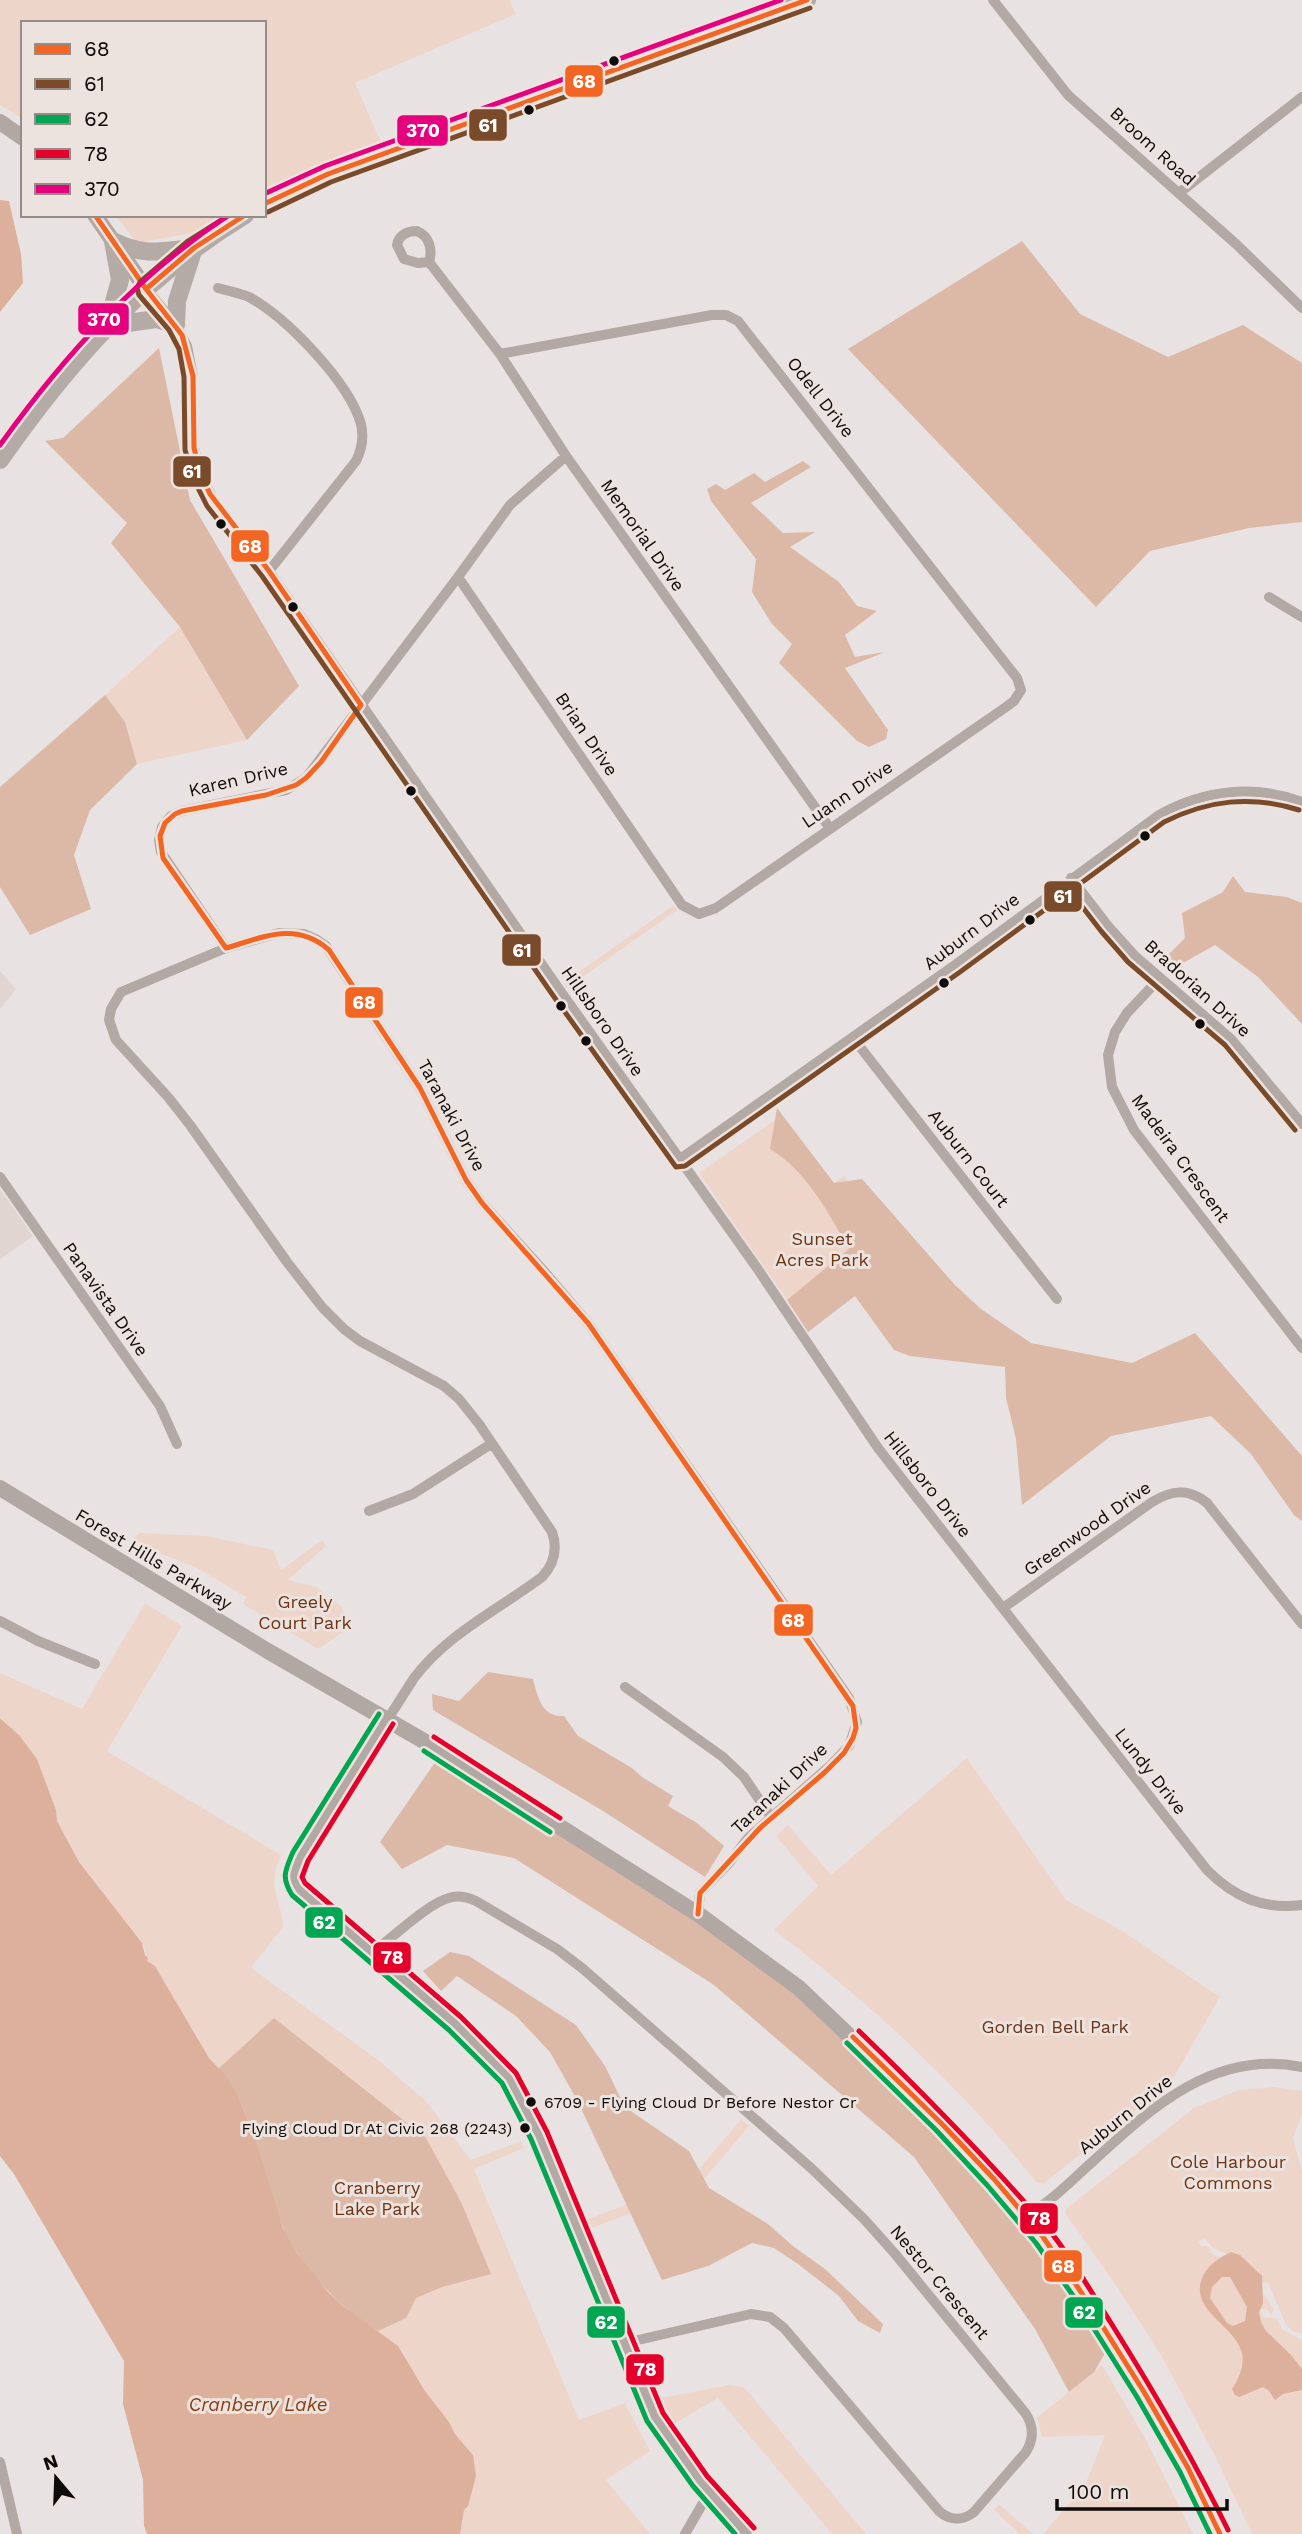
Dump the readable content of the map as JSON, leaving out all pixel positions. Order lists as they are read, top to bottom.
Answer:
{
  "streets": {
    "main road": ["Forest Hills Parkway"],
    "street": [
      "Broom Road",
      "Odell Drive",
      "Memorial Drive",
      "Brian Drive",
      "Karen Drive",
      "Luann Drive",
      "Auburn Drive",
      "Bradorian Drive",
      "Hillsboro Drive",
      "Taranaki Drive",
      "Auburn Court",
      "Madeira Crescent",
      "Panavista Drive",
      "Greenwood Drive",
      "Lundy Drive",
      "Nestor Crescent"
    ]
  },
  "crossings": [
    ["Odell Drive", "Memorial Drive"],
    ["Odell Drive", "Luann Drive"],
    ["Memorial Drive", "Karen Drive"],
    ["Memorial Drive", "Luann Drive"],
    ["Brian Drive", "Karen Drive"],
    ["Brian Drive", "Luann Drive"],
    ["Karen Drive", "Hillsboro Drive"],
    ["Karen Drive", "Taranaki Drive"],
    ["Auburn Drive", "Bradorian Drive"],
    ["Auburn Drive", "Hillsboro Drive"],
    ["Auburn Drive", "Auburn Court"],
    ["Auburn Drive", "Forest Hills Parkway"],
    ["Bradorian Drive", "Madeira Crescent"],
    ["Hillsboro Drive", "Greenwood Drive"],
    ["Hillsboro Drive", "Lundy Drive"],
    ["Taranaki Drive", "Forest Hills Parkway"],
    ["Greenwood Drive", "Lundy Drive"]
  ],
  "water": ["Cranberry Lake"],
  "parks": [
    "Sunset Acres Park",
    "Greely Court Park",
    "Gorden Bell Park",
    "Cole Harbour Commons",
    "Cranberry Lake Park"
  ],
  "places": ["6709 - Flying Cloud Dr Before Nestor Cr", "Flying Cloud Dr At Civic 268 (2243)"],
  "lines": [
    "transit line 68",
    "transit line 370",
    "transit line 61",
    "transit line 62",
    "transit line 78"
  ],
  "legend": [
    "68",
    "61",
    "62",
    "78",
    "370"
  ],
  "scale_bar": "100 m",
  "north": "top"
}
